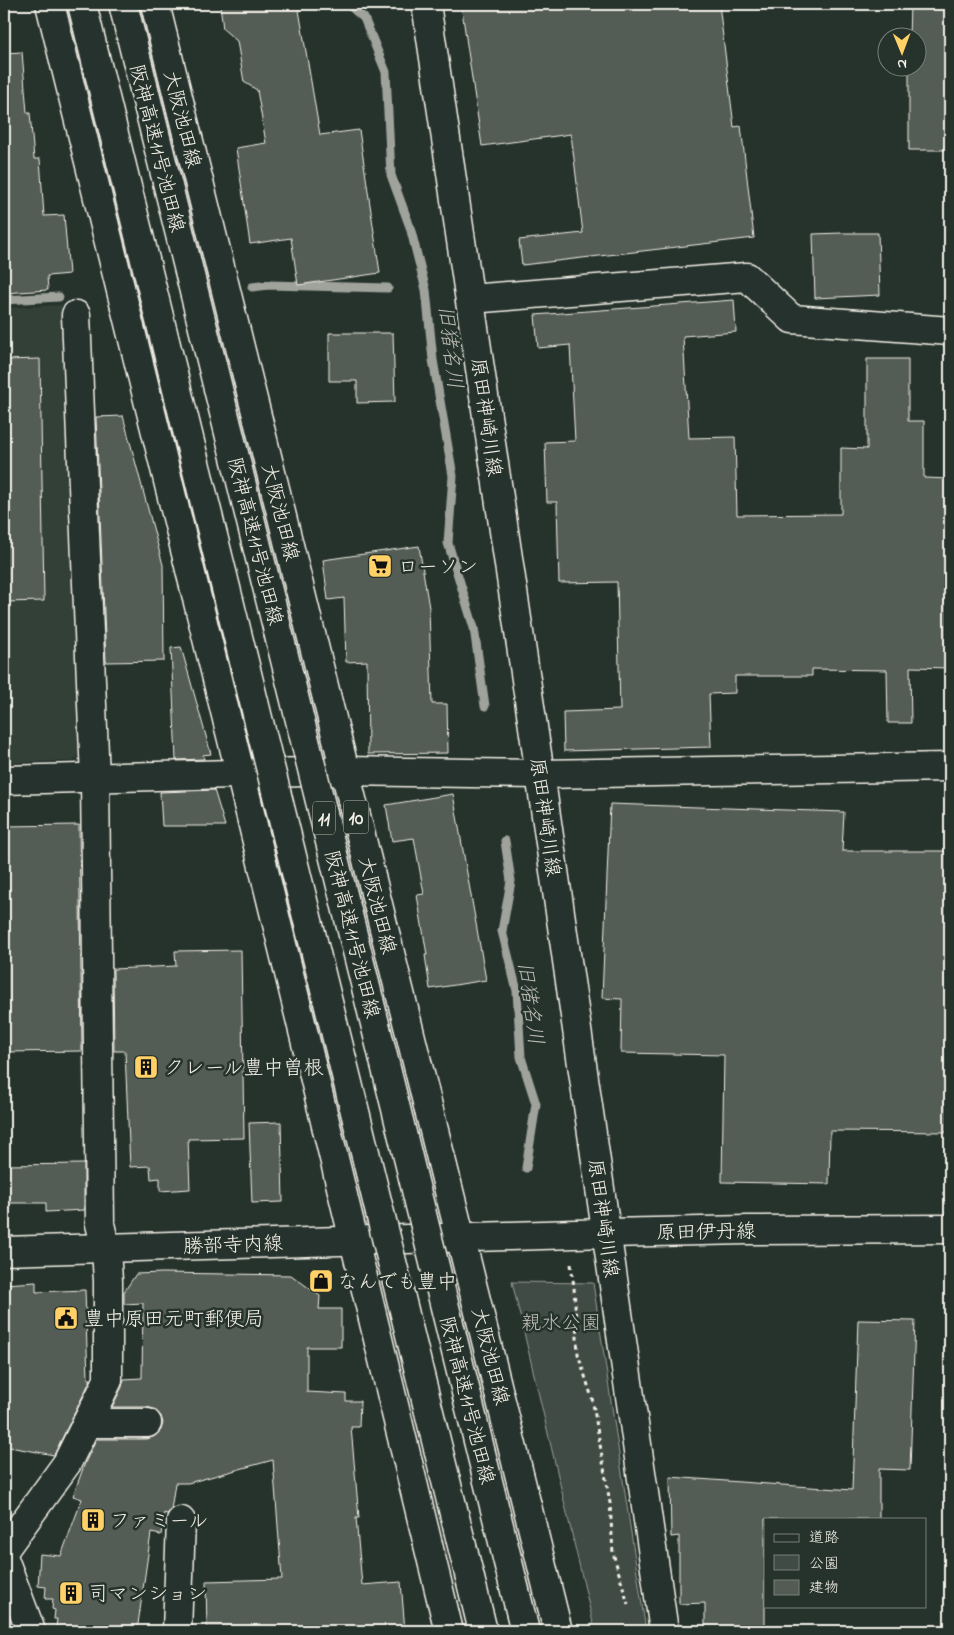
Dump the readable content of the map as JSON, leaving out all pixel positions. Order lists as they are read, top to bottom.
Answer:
{
  "streets": {
    "main road": [
      "大阪池田線",
      "阪神高速11号池田線",
      "原田神崎川線",
      "10",
      "11",
      "原田伊丹線",
      "勝部寺内線"
    ]
  },
  "crossings": [
    ["大阪池田線", "原田伊丹線"],
    ["大阪池田線", "勝部寺内線"],
    ["原田神崎川線", "原田伊丹線"],
    ["原田伊丹線", "勝部寺内線"]
  ],
  "water": ["旧猪名川"],
  "parks": ["親水公園"],
  "places": {
    "supermarket": ["ローソン"],
    "building": ["クレール豊中曽根", "ファミール", "司マンション"],
    "shop": ["なんでも豊中"],
    "public building": ["豊中原田元町郵便局"]
  },
  "legend": ["道路", "公園", "建物"],
  "north": "bottom"
}
